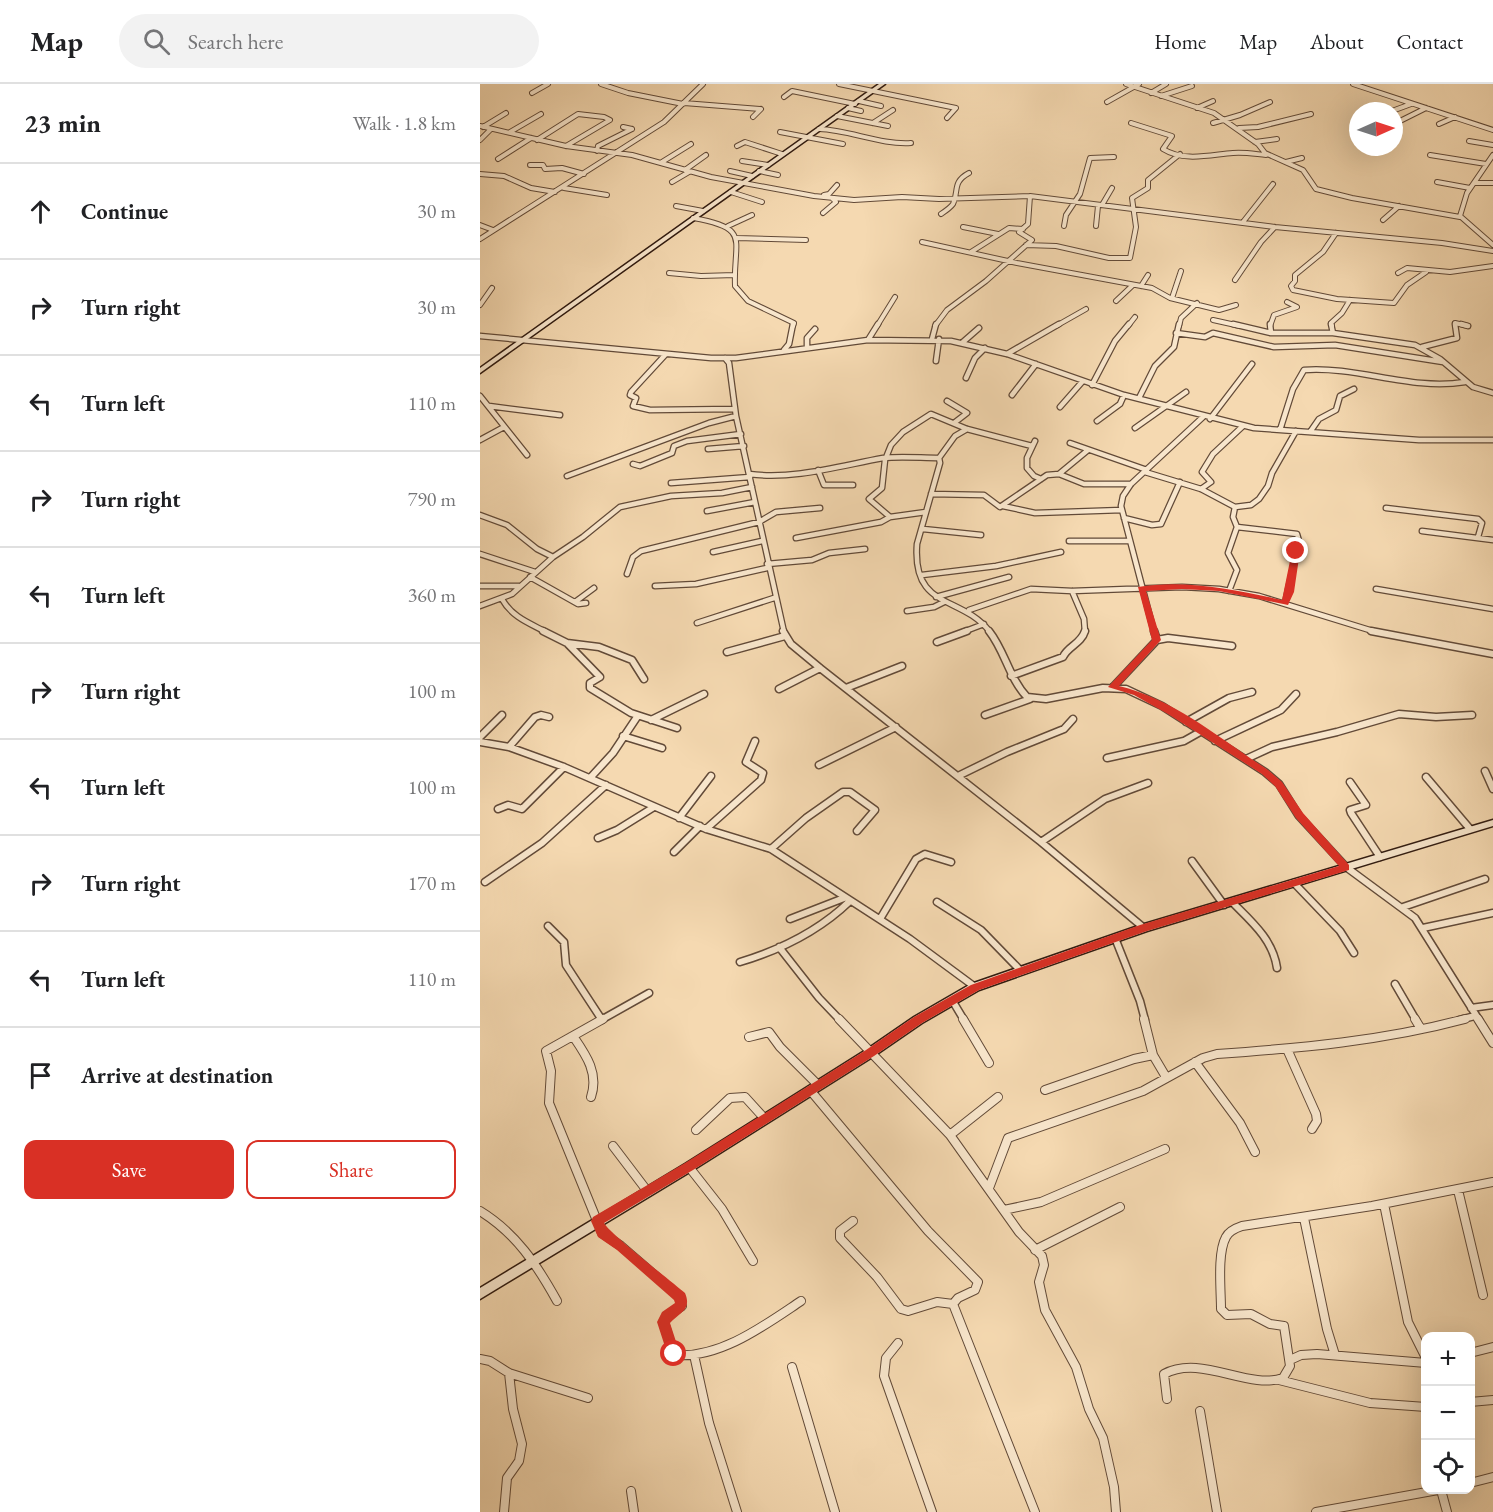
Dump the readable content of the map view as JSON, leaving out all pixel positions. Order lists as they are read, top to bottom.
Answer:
{
  "north": "right",
  "page": {
    "header": "Map",
    "search": "Search here",
    "nav": [
      "Home",
      "Map",
      "About",
      "Contact"
    ],
    "heading": ["23 min", "Walk · 1.8 km"],
    "list": [
      ["Continue", "30 m"],
      ["Turn right", "30 m"],
      ["Turn left", "110 m"],
      ["Turn right", "790 m"],
      ["Turn left", "360 m"],
      ["Turn right", "100 m"],
      ["Turn left", "100 m"],
      ["Turn right", "170 m"],
      ["Turn left", "110 m"],
      "Arrive at destination"
    ],
    "buttons": ["Save", "Share"],
    "map_buttons": ["+", "−"]
  }
}
